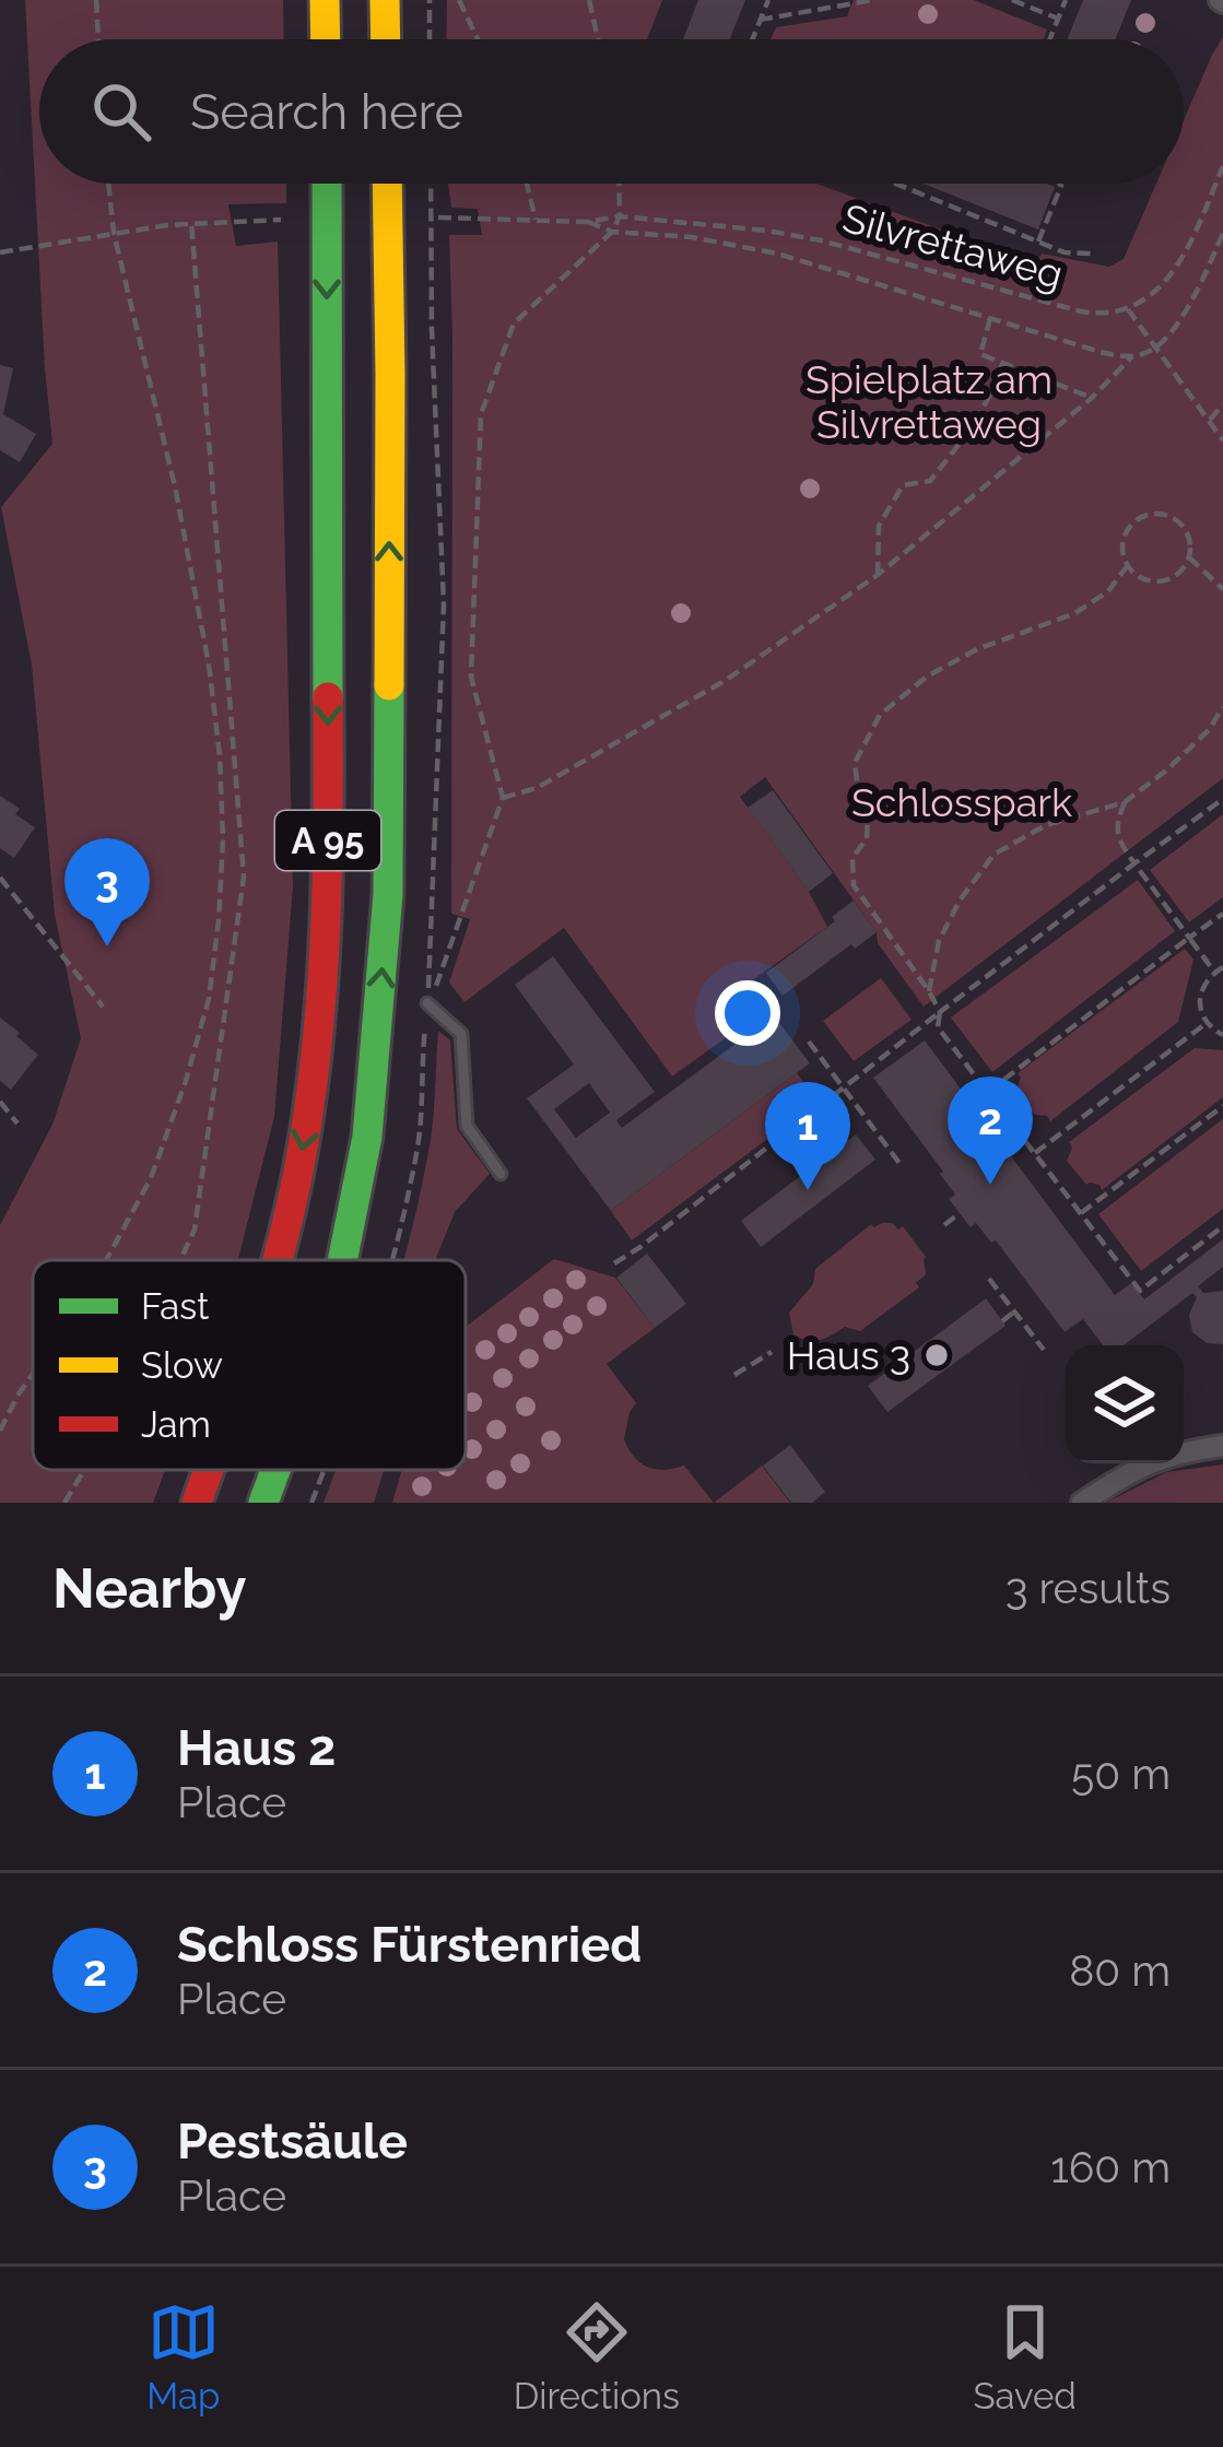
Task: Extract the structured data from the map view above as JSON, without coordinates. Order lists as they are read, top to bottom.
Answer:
{
  "streets": {
    "highway": ["A 95"],
    "path": ["Silvrettaweg"]
  },
  "parks": ["Spielplatz am Silvrettaweg", "Schlosspark"],
  "places": ["Haus 3"],
  "legend": ["Fast", "Slow", "Jam"],
  "page": {
    "search": "Search here",
    "pins": ["3", "2", "1"],
    "heading": ["Nearby", "3 results"],
    "list": [
      {
        "mark": "1",
        "name": "Haus 2",
        "note": "Place",
        "value": "50 m"
      },
      {
        "mark": "2",
        "name": "Schloss Fürstenried",
        "note": "Place",
        "value": "80 m"
      },
      {
        "mark": "3",
        "name": "Pestsäule",
        "note": "Place",
        "value": "160 m"
      }
    ],
    "nav": ["Map", "Directions", "Saved"]
  }
}
